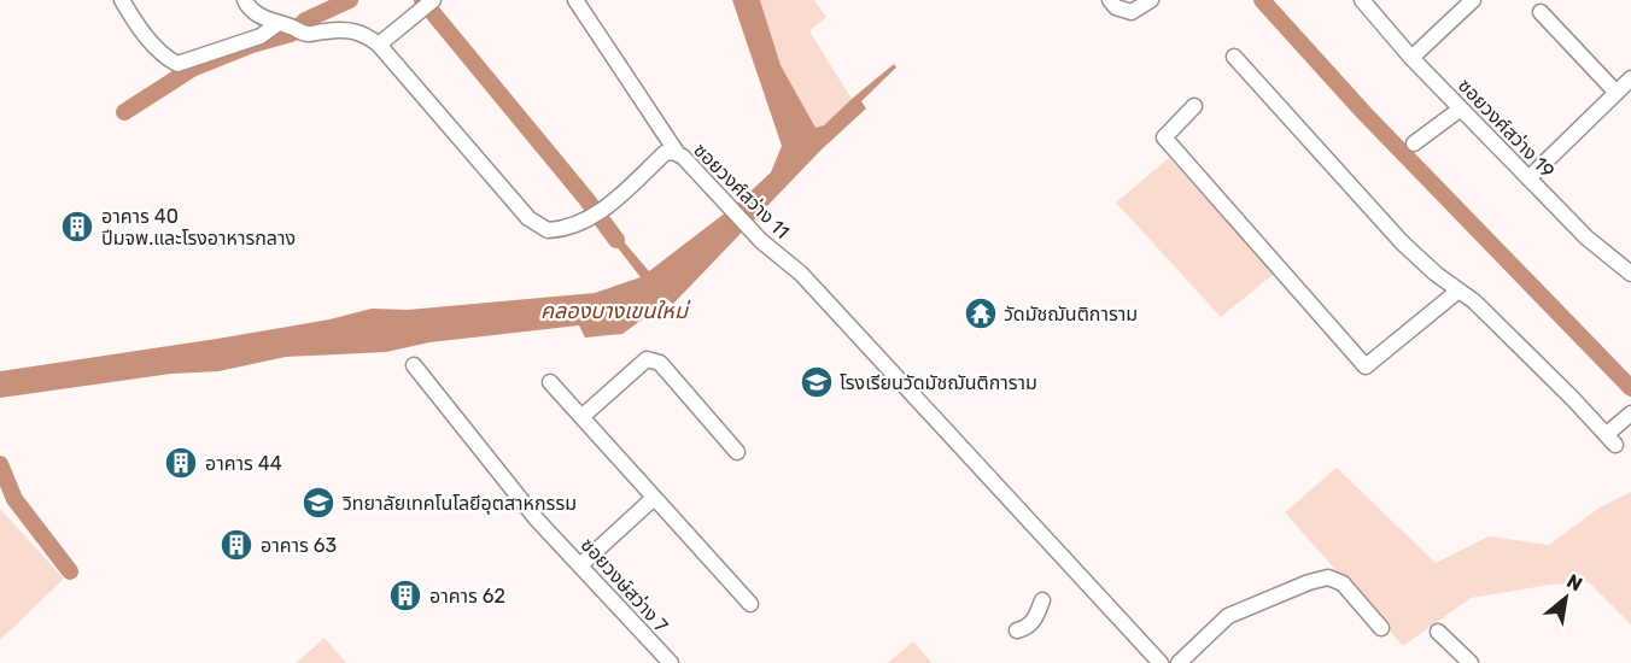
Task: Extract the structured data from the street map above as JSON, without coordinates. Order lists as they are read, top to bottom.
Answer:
{
  "streets": {
    "street": ["ซอยวงศ์สว่าง 19", "ซอยวงศ์สว่าง 11", "ซอยวงษ์สว่าง 7"]
  },
  "water": ["คลองบางเขนใหม่"],
  "places": {
    "building": [
      "อาคาร 40 ปีมจพ.และโรงอาหารกลาง",
      "อาคาร 44",
      "อาคาร 63",
      "อาคาร 62"
    ],
    "temple": ["วัดมัชฌันติการาม"],
    "school or university": ["โรงเรียนวัดมัชฌันติการาม", "วิทยาลัยเทคโนโลยีอุตสาหกรรม"]
  },
  "north": "top right"
}
